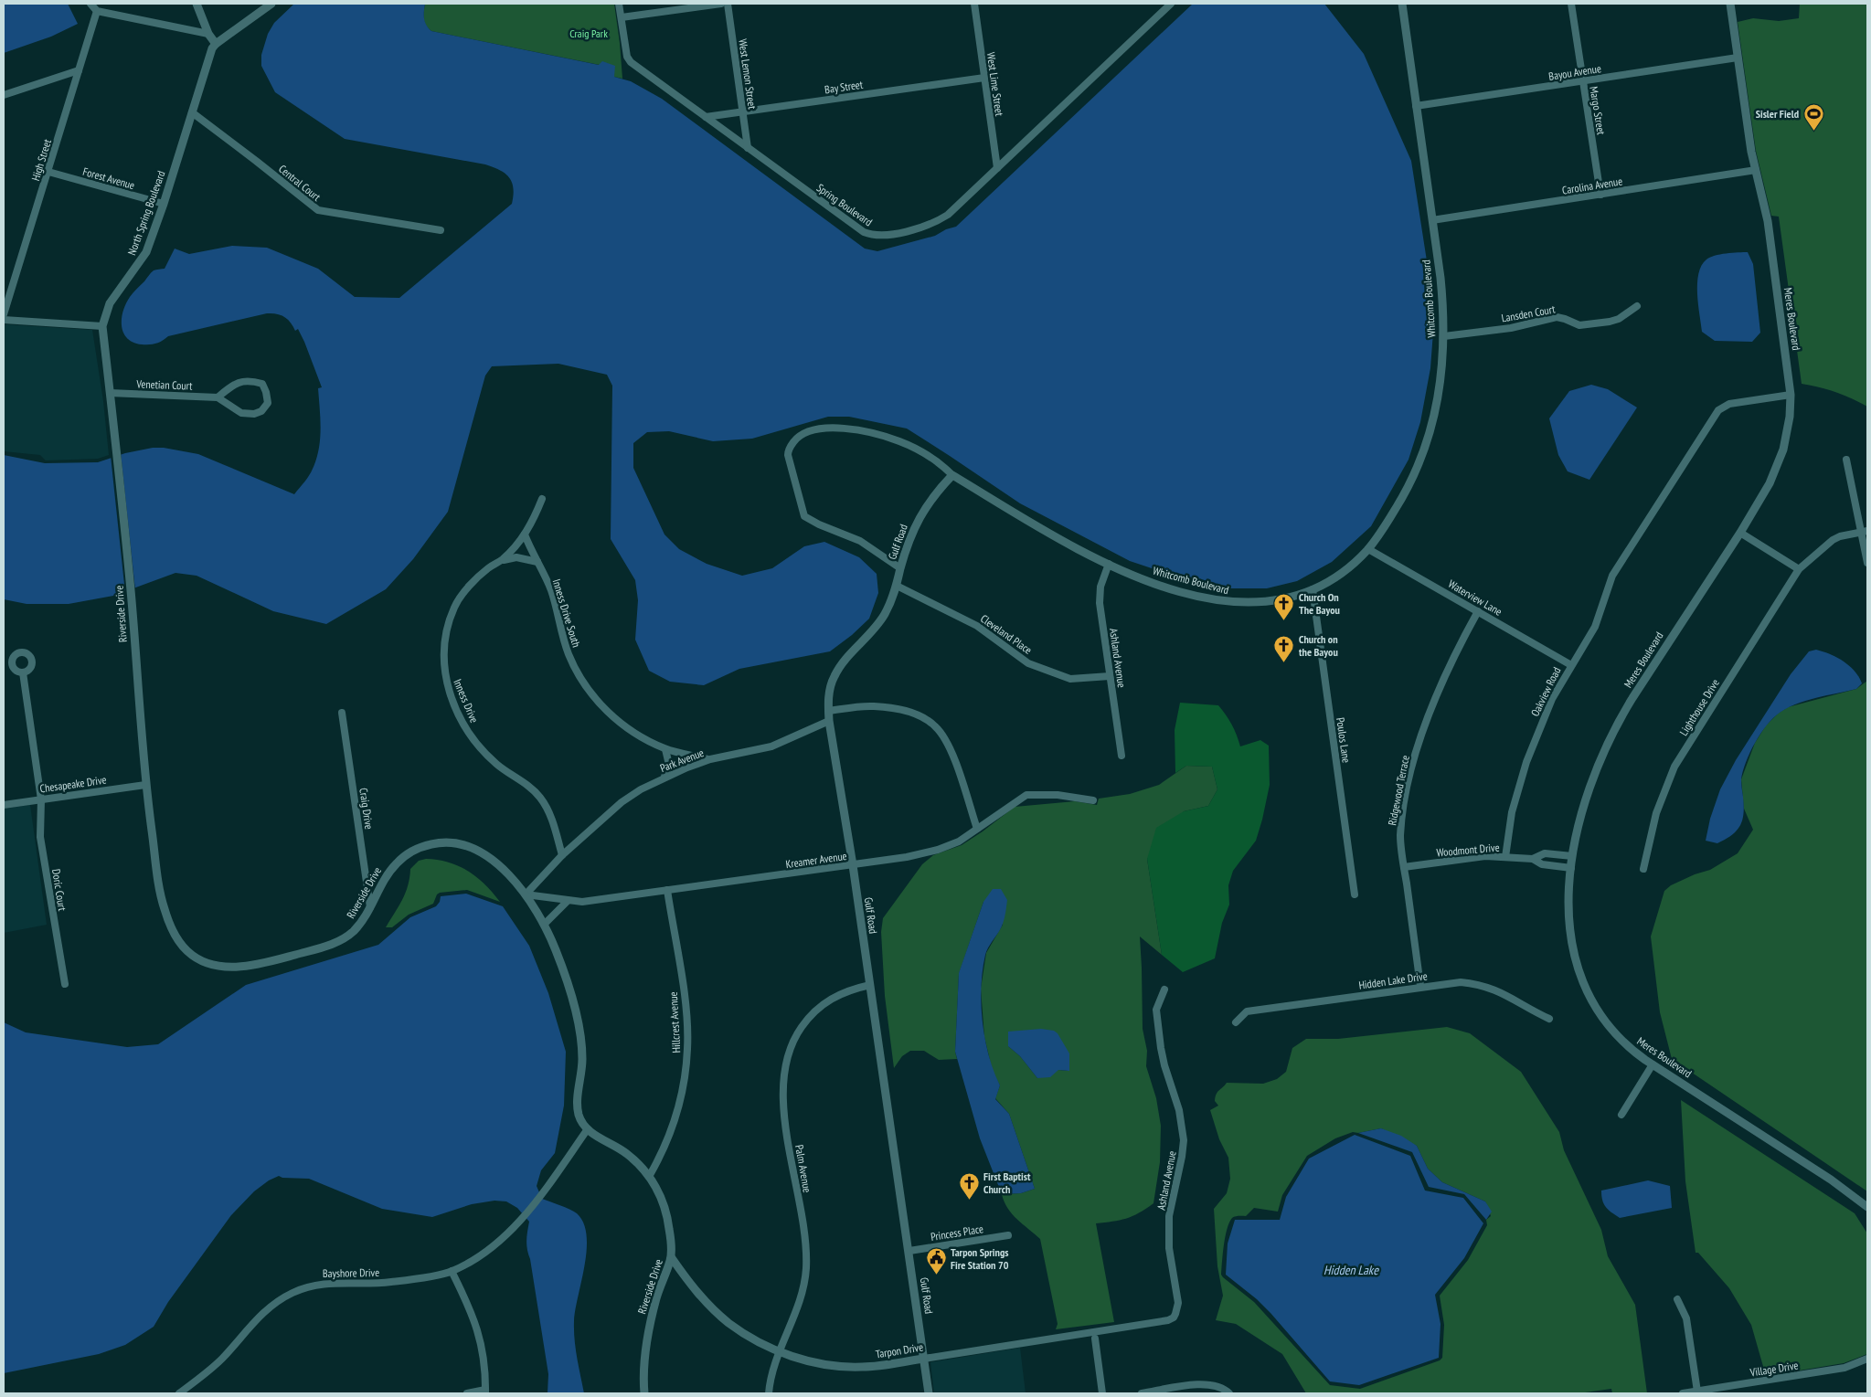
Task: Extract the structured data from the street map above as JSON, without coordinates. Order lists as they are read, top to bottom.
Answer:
{
  "streets": {
    "street": [
      "Bayou Avenue",
      "West Lemon Street",
      "West Lime Street",
      "Bay Street",
      "Margo Street",
      "High Street",
      "Forest Avenue",
      "Central Court",
      "Carolina Avenue",
      "Spring Boulevard",
      "North Spring Boulevard",
      "Whitcomb Boulevard",
      "Lansden Court",
      "Meres Boulevard",
      "Venetian Court",
      "Gulf Road",
      "Waterview Lane",
      "Inness Drive South",
      "Riverside Drive",
      "Cleveland Place",
      "Ashland Avenue",
      "Oakview Road",
      "Inness Drive",
      "Lighthouse Drive",
      "Poulos Lane",
      "Park Avenue",
      "Chesapeake Drive",
      "Ridgewood Terrace",
      "Craig Drive",
      "Woodmont Drive",
      "Kreamer Avenue",
      "Doric Court",
      "Hidden Lake Drive",
      "Hillcrest Avenue",
      "Palm Avenue",
      "Princess Place",
      "Bayshore Drive",
      "Tarpon Drive",
      "Village Drive"
    ]
  },
  "crossings": [
    ["Bayou Avenue", "Margo Street"],
    ["Bayou Avenue", "Whitcomb Boulevard"],
    ["Bayou Avenue", "Meres Boulevard"],
    ["West Lemon Street", "Bay Street"],
    ["West Lemon Street", "Spring Boulevard"],
    ["West Lime Street", "Bay Street"],
    ["West Lime Street", "Spring Boulevard"],
    ["Bay Street", "Spring Boulevard"],
    ["Margo Street", "Carolina Avenue"],
    ["High Street", "Forest Avenue"],
    ["Forest Avenue", "North Spring Boulevard"],
    ["Central Court", "North Spring Boulevard"],
    ["Carolina Avenue", "Whitcomb Boulevard"],
    ["Carolina Avenue", "Meres Boulevard"],
    ["North Spring Boulevard", "Venetian Court"],
    ["North Spring Boulevard", "Riverside Drive"],
    ["Whitcomb Boulevard", "Lansden Court"],
    ["Whitcomb Boulevard", "Gulf Road"],
    ["Whitcomb Boulevard", "Waterview Lane"],
    ["Whitcomb Boulevard", "Ashland Avenue"],
    ["Whitcomb Boulevard", "Poulos Lane"],
    ["Meres Boulevard", "Oakview Road"],
    ["Meres Boulevard", "Woodmont Drive"],
    ["Gulf Road", "Cleveland Place"],
    ["Gulf Road", "Park Avenue"],
    ["Gulf Road", "Kreamer Avenue"],
    ["Gulf Road", "Palm Avenue"],
    ["Gulf Road", "Princess Place"],
    ["Gulf Road", "Tarpon Drive"],
    ["Waterview Lane", "Oakview Road"],
    ["Waterview Lane", "Ridgewood Terrace"],
    ["Inness Drive South", "Inness Drive"],
    ["Inness Drive South", "Park Avenue"],
    ["Riverside Drive", "Park Avenue"],
    ["Riverside Drive", "Chesapeake Drive"],
    ["Riverside Drive", "Craig Drive"],
    ["Riverside Drive", "Kreamer Avenue"],
    ["Riverside Drive", "Hillcrest Avenue"],
    ["Riverside Drive", "Bayshore Drive"],
    ["Riverside Drive", "Tarpon Drive"],
    ["Cleveland Place", "Ashland Avenue"],
    ["Ashland Avenue", "Tarpon Drive"],
    ["Oakview Road", "Woodmont Drive"],
    ["Inness Drive", "Park Avenue"],
    ["Park Avenue", "Kreamer Avenue"],
    ["Chesapeake Drive", "Doric Court"],
    ["Ridgewood Terrace", "Woodmont Drive"],
    ["Ridgewood Terrace", "Hidden Lake Drive"],
    ["Kreamer Avenue", "Hillcrest Avenue"],
    ["Palm Avenue", "Tarpon Drive"]
  ],
  "water": ["Hidden Lake"],
  "parks": ["Craig Park"],
  "places": {
    "sports": ["Sisler Field"],
    "church": ["Church On The Bayou", "Church on the Bayou", "First Baptist Church"],
    "public building": ["Tarpon Springs Fire Station 70"]
  }
}
